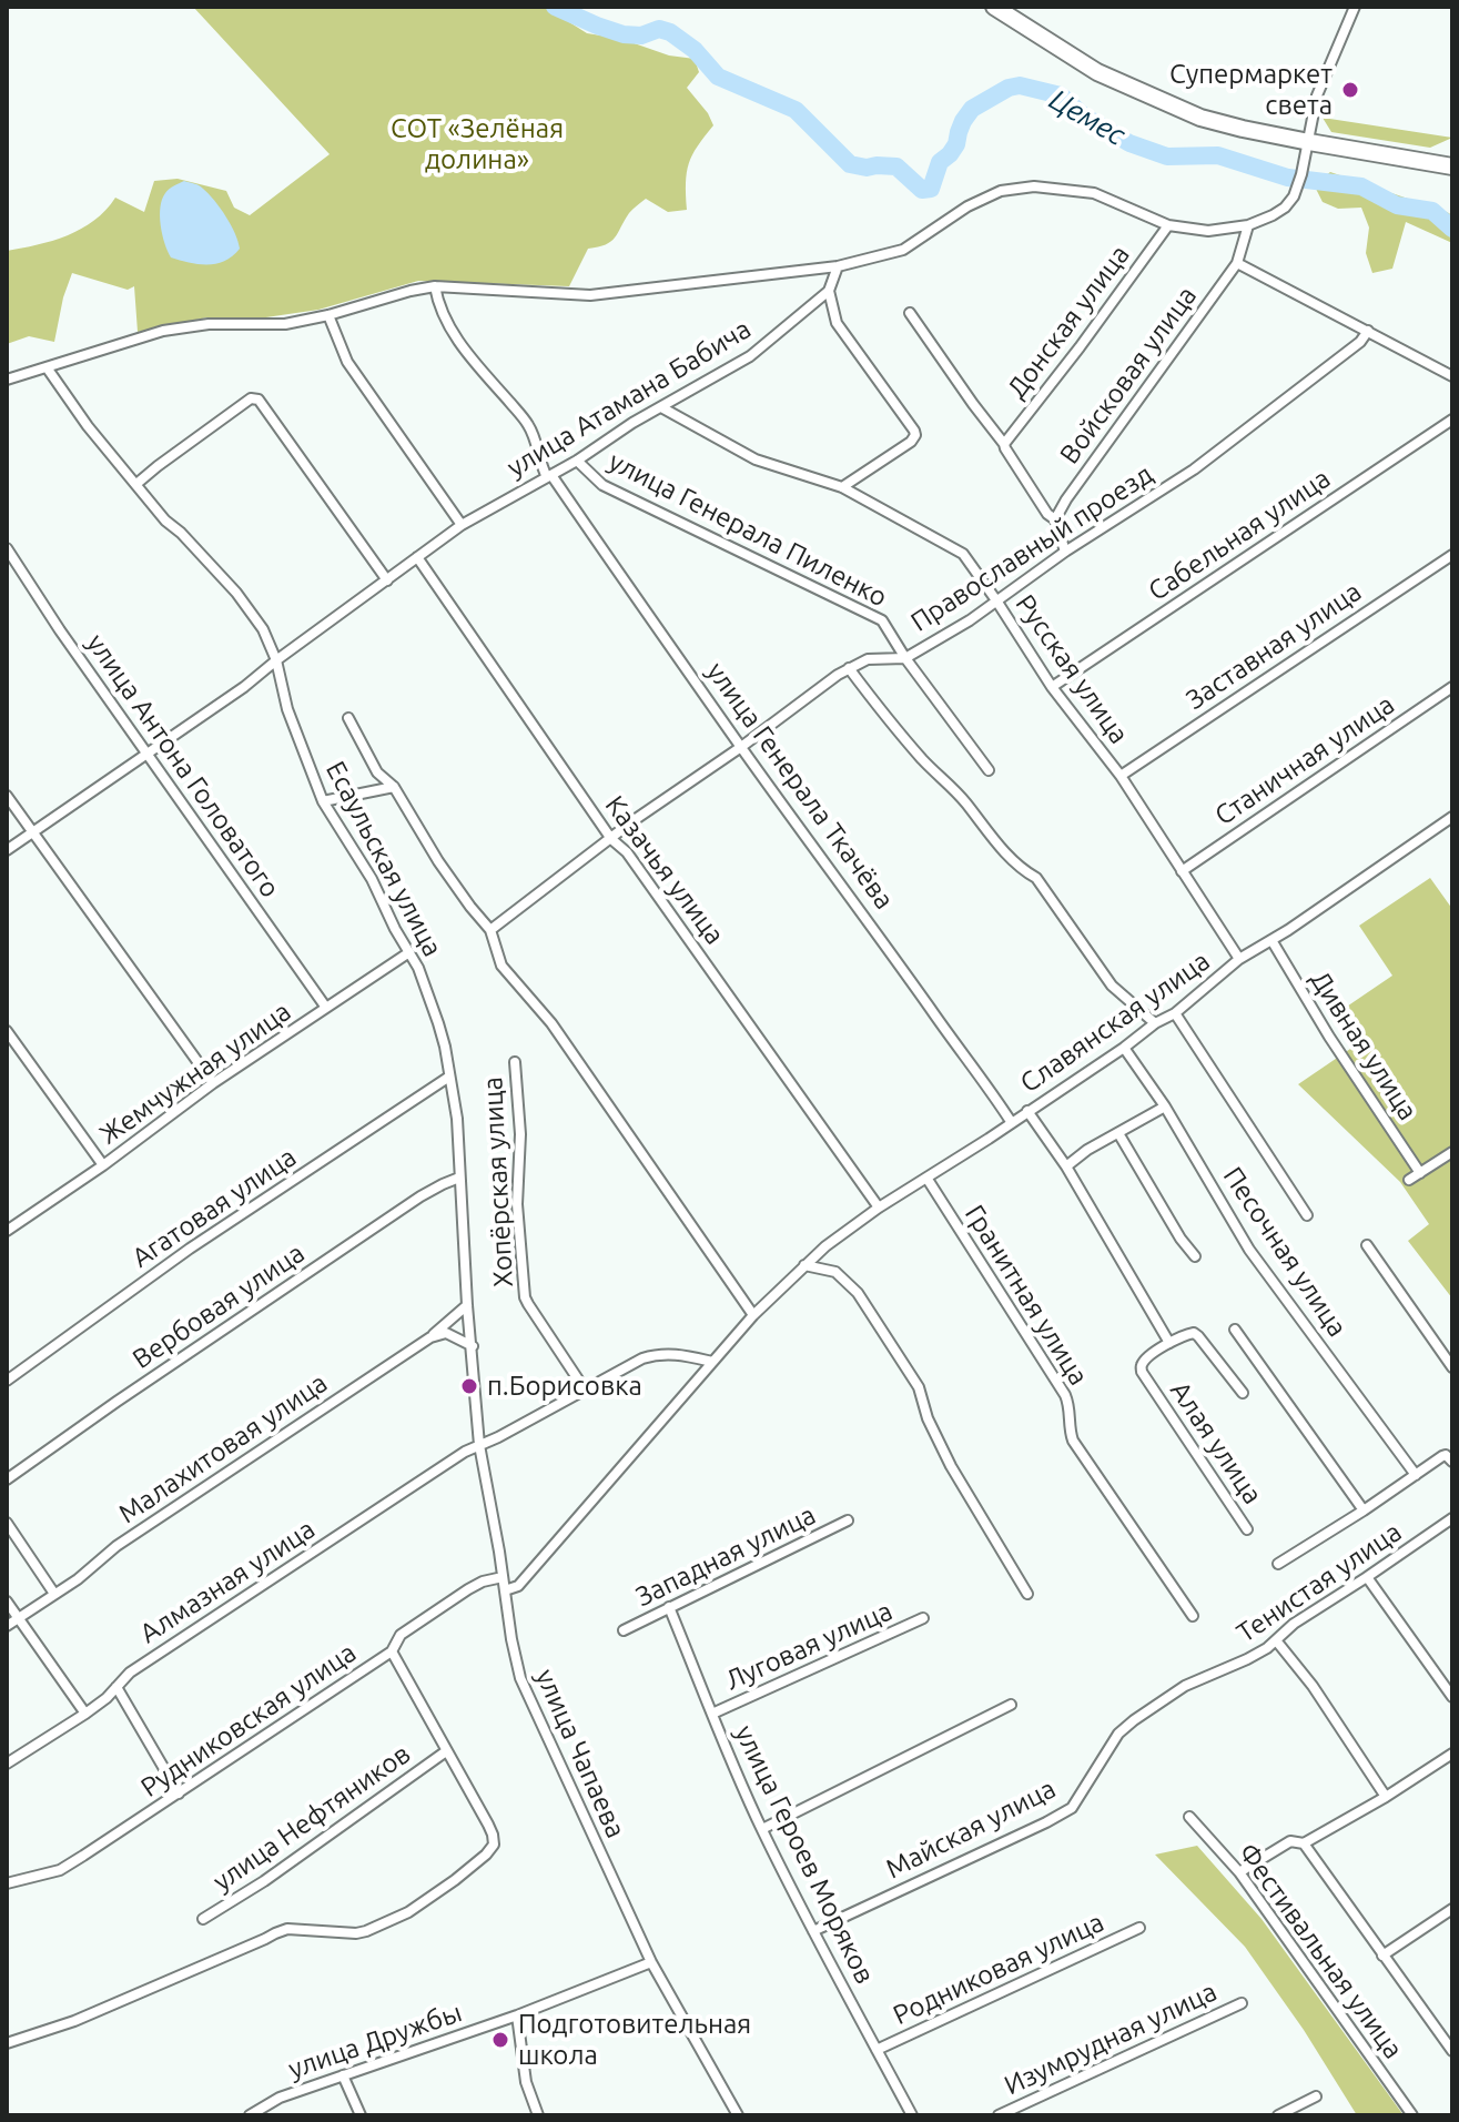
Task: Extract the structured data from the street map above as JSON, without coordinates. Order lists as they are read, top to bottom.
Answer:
{
  "streets": {
    "street": [
      "Донская улица",
      "Войсковая улица",
      "улица Атамана Бабича",
      "улица Генерала Пиленко",
      "Сабельная улица",
      "Православный проезд",
      "Заставная улица",
      "Русская улица",
      "Станичная улица",
      "улица Антона Головатого",
      "улица Генерала Ткачёва",
      "Есаульская улица",
      "Казачья улица",
      "Славянская улица",
      "Дивная улица",
      "Жемчужная улица",
      "Хопёрская улица",
      "Агатовая улица",
      "Песочная улица",
      "Гранитная улица",
      "Вербовая улица",
      "Алая улица",
      "Малахитовая улица",
      "Западная улица",
      "Алмазная улица",
      "Тенистая улица",
      "Луговая улица",
      "Рудниковская улица",
      "улица Чапаева",
      "улица Нефтяников",
      "Майская улица",
      "улица Героев Моряков",
      "Фестивальная улица",
      "Родниковая улица",
      "Изумрудная улица",
      "улица Дружбы"
    ]
  },
  "crossings": [
    ["улица Атамана Бабича", "улица Генерала Пиленко"],
    ["улица Атамана Бабича", "Русская улица"],
    ["улица Атамана Бабича", "улица Генерала Ткачёва"],
    ["улица Атамана Бабича", "Казачья улица"],
    ["улица Генерала Пиленко", "Православный проезд"],
    ["Сабельная улица", "Русская улица"],
    ["Православный проезд", "Русская улица"],
    ["Православный проезд", "улица Генерала Ткачёва"],
    ["Православный проезд", "Есаульская улица"],
    ["Православный проезд", "Казачья улица"],
    ["Заставная улица", "Русская улица"],
    ["Русская улица", "Станичная улица"],
    ["Русская улица", "Славянская улица"],
    ["улица Антона Головатого", "Жемчужная улица"],
    ["улица Генерала Ткачёва", "Славянская улица"],
    ["Есаульская улица", "Славянская улица"],
    ["Есаульская улица", "Жемчужная улица"],
    ["Есаульская улица", "Агатовая улица"],
    ["Есаульская улица", "Вербовая улица"],
    ["Есаульская улица", "Малахитовая улица"],
    ["Есаульская улица", "Алмазная улица"],
    ["Есаульская улица", "улица Чапаева"],
    ["Казачья улица", "Славянская улица"],
    ["Славянская улица", "Дивная улица"],
    ["Славянская улица", "Песочная улица"],
    ["Славянская улица", "Гранитная улица"],
    ["Хопёрская улица", "Алмазная улица"],
    ["Западная улица", "улица Героев Моряков"],
    ["Алмазная улица", "улица Чапаева"],
    ["Тенистая улица", "Майская улица"],
    ["Луговая улица", "улица Героев Моряков"],
    ["Рудниковская улица", "улица Чапаева"],
    ["улица Чапаева", "улица Дружбы"],
    ["Майская улица", "улица Героев Моряков"],
    ["улица Героев Моряков", "Родниковая улица"]
  ],
  "water": ["Цемес"],
  "parks": ["СОТ «Зелёная долина»"],
  "places": ["Супермаркет света", "п.Борисовка", "Подготовительная школа"]
}
